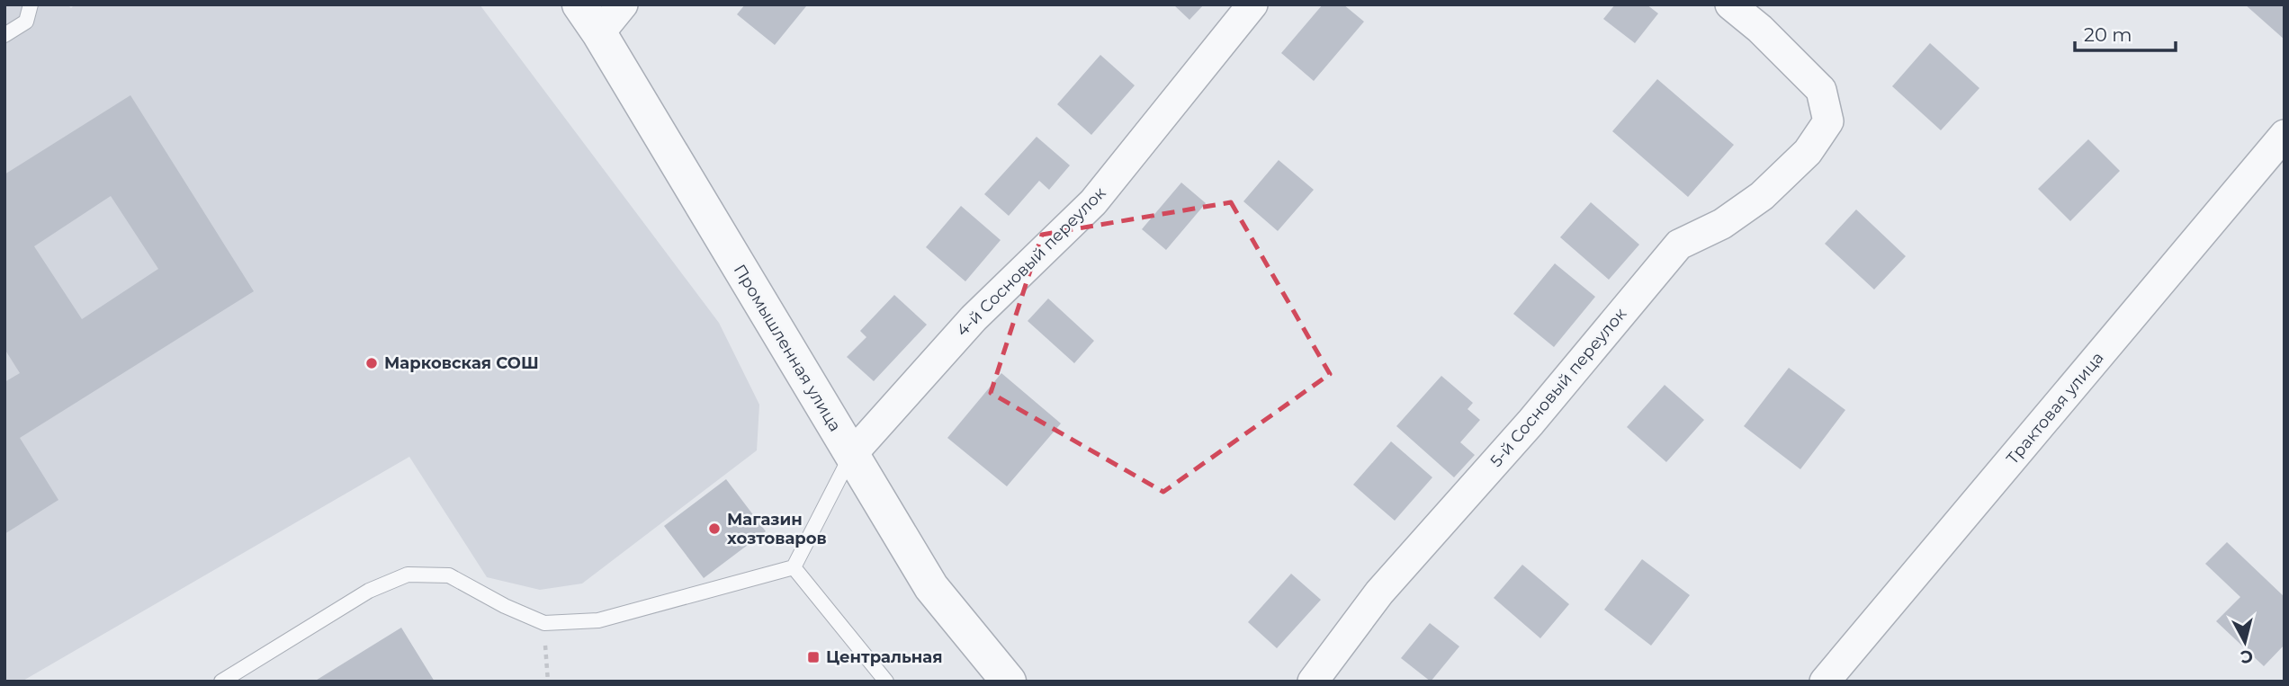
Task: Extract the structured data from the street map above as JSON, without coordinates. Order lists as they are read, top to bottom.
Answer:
{
  "streets": {
    "street": [
      "4-й Сосновый переулок",
      "Промышленная улица",
      "5-й Сосновый переулок",
      "Трактовая улица"
    ]
  },
  "crossings": [
    ["4-й Сосновый переулок", "Промышленная улица"]
  ],
  "places": {
    "other": ["Марковская СОШ", "Магазин хозтоваров"],
    "transit": ["Центральная"]
  },
  "scale_bar": "20 m",
  "north": "bottom"
}
